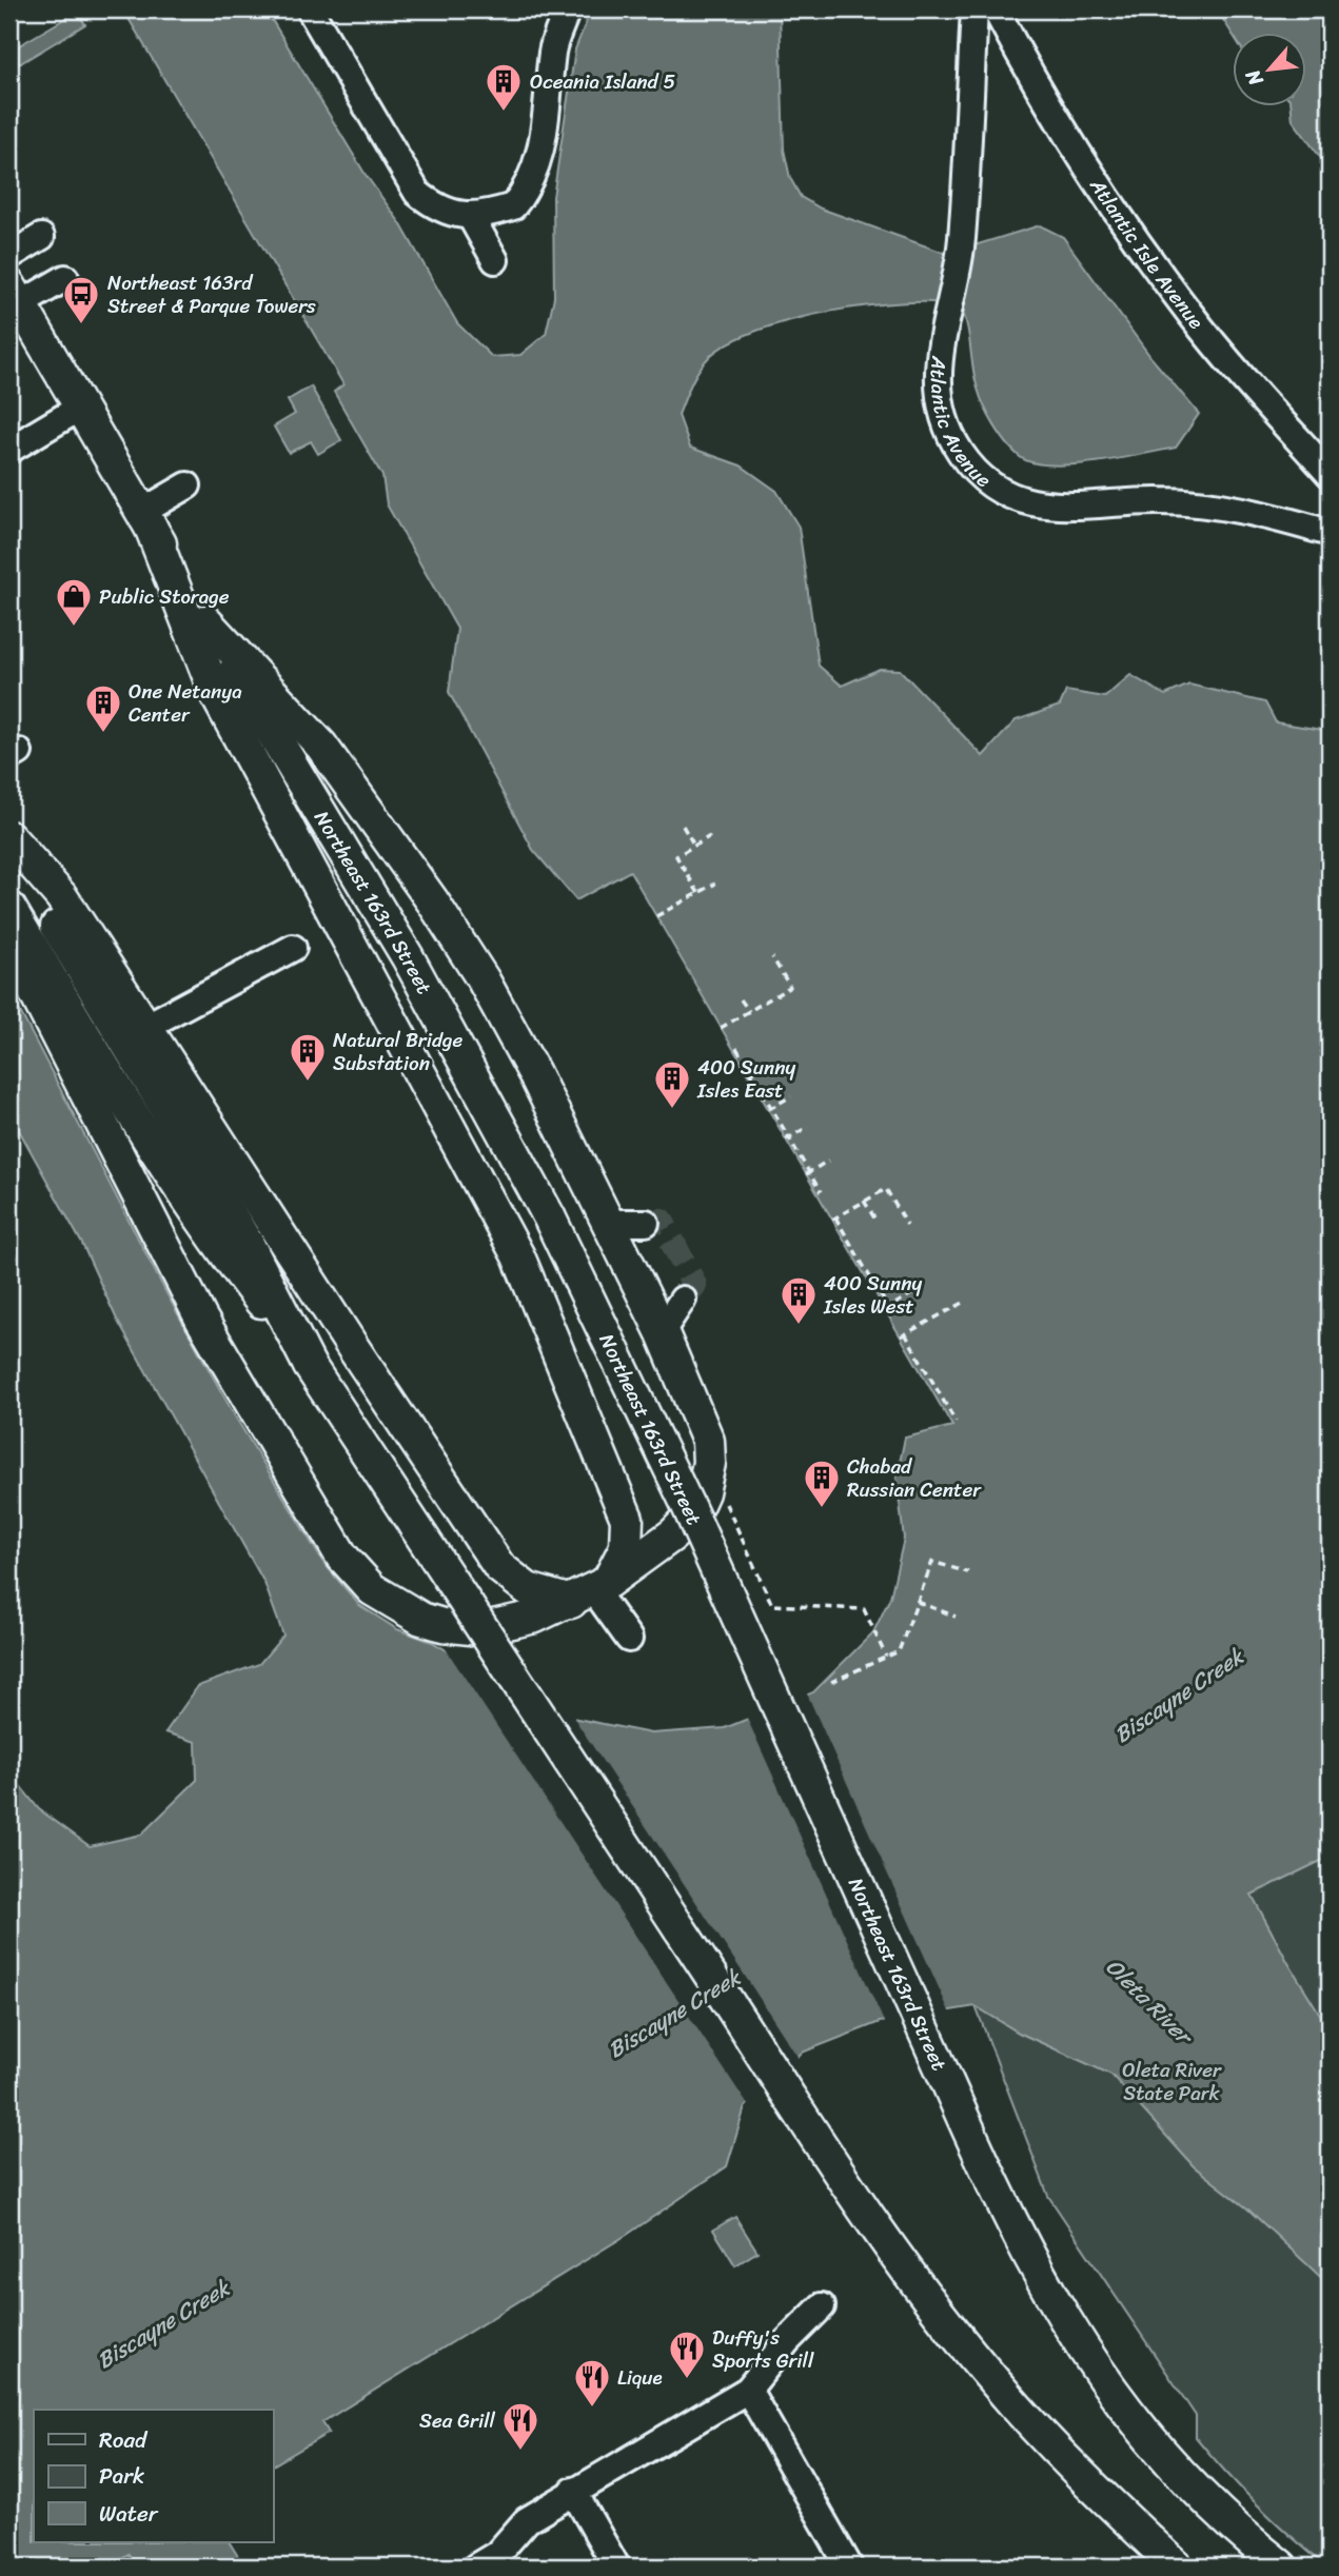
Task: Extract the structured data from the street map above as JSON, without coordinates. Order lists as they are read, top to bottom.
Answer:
{
  "streets": {
    "main road": ["Northeast 163rd Street"],
    "street": ["Atlantic Isle Avenue", "Atlantic Avenue"]
  },
  "water": ["Biscayne Creek", "Oleta River"],
  "parks": ["Oleta River State Park"],
  "places": {
    "building": [
      "Oceania Island 5",
      "One Netanya Center",
      "Natural Bridge Substation",
      "400 Sunny Isles East",
      "400 Sunny Isles West",
      "Chabad Russian Center"
    ],
    "bus stop": ["Northeast 163rd Street & Parque Towers"],
    "shop": ["Public Storage"],
    "restaurant": ["Duffy's Sports Grill", "Lique", "Sea Grill"]
  },
  "legend": ["Road", "Park", "Water"],
  "north": "bottom left"
}
